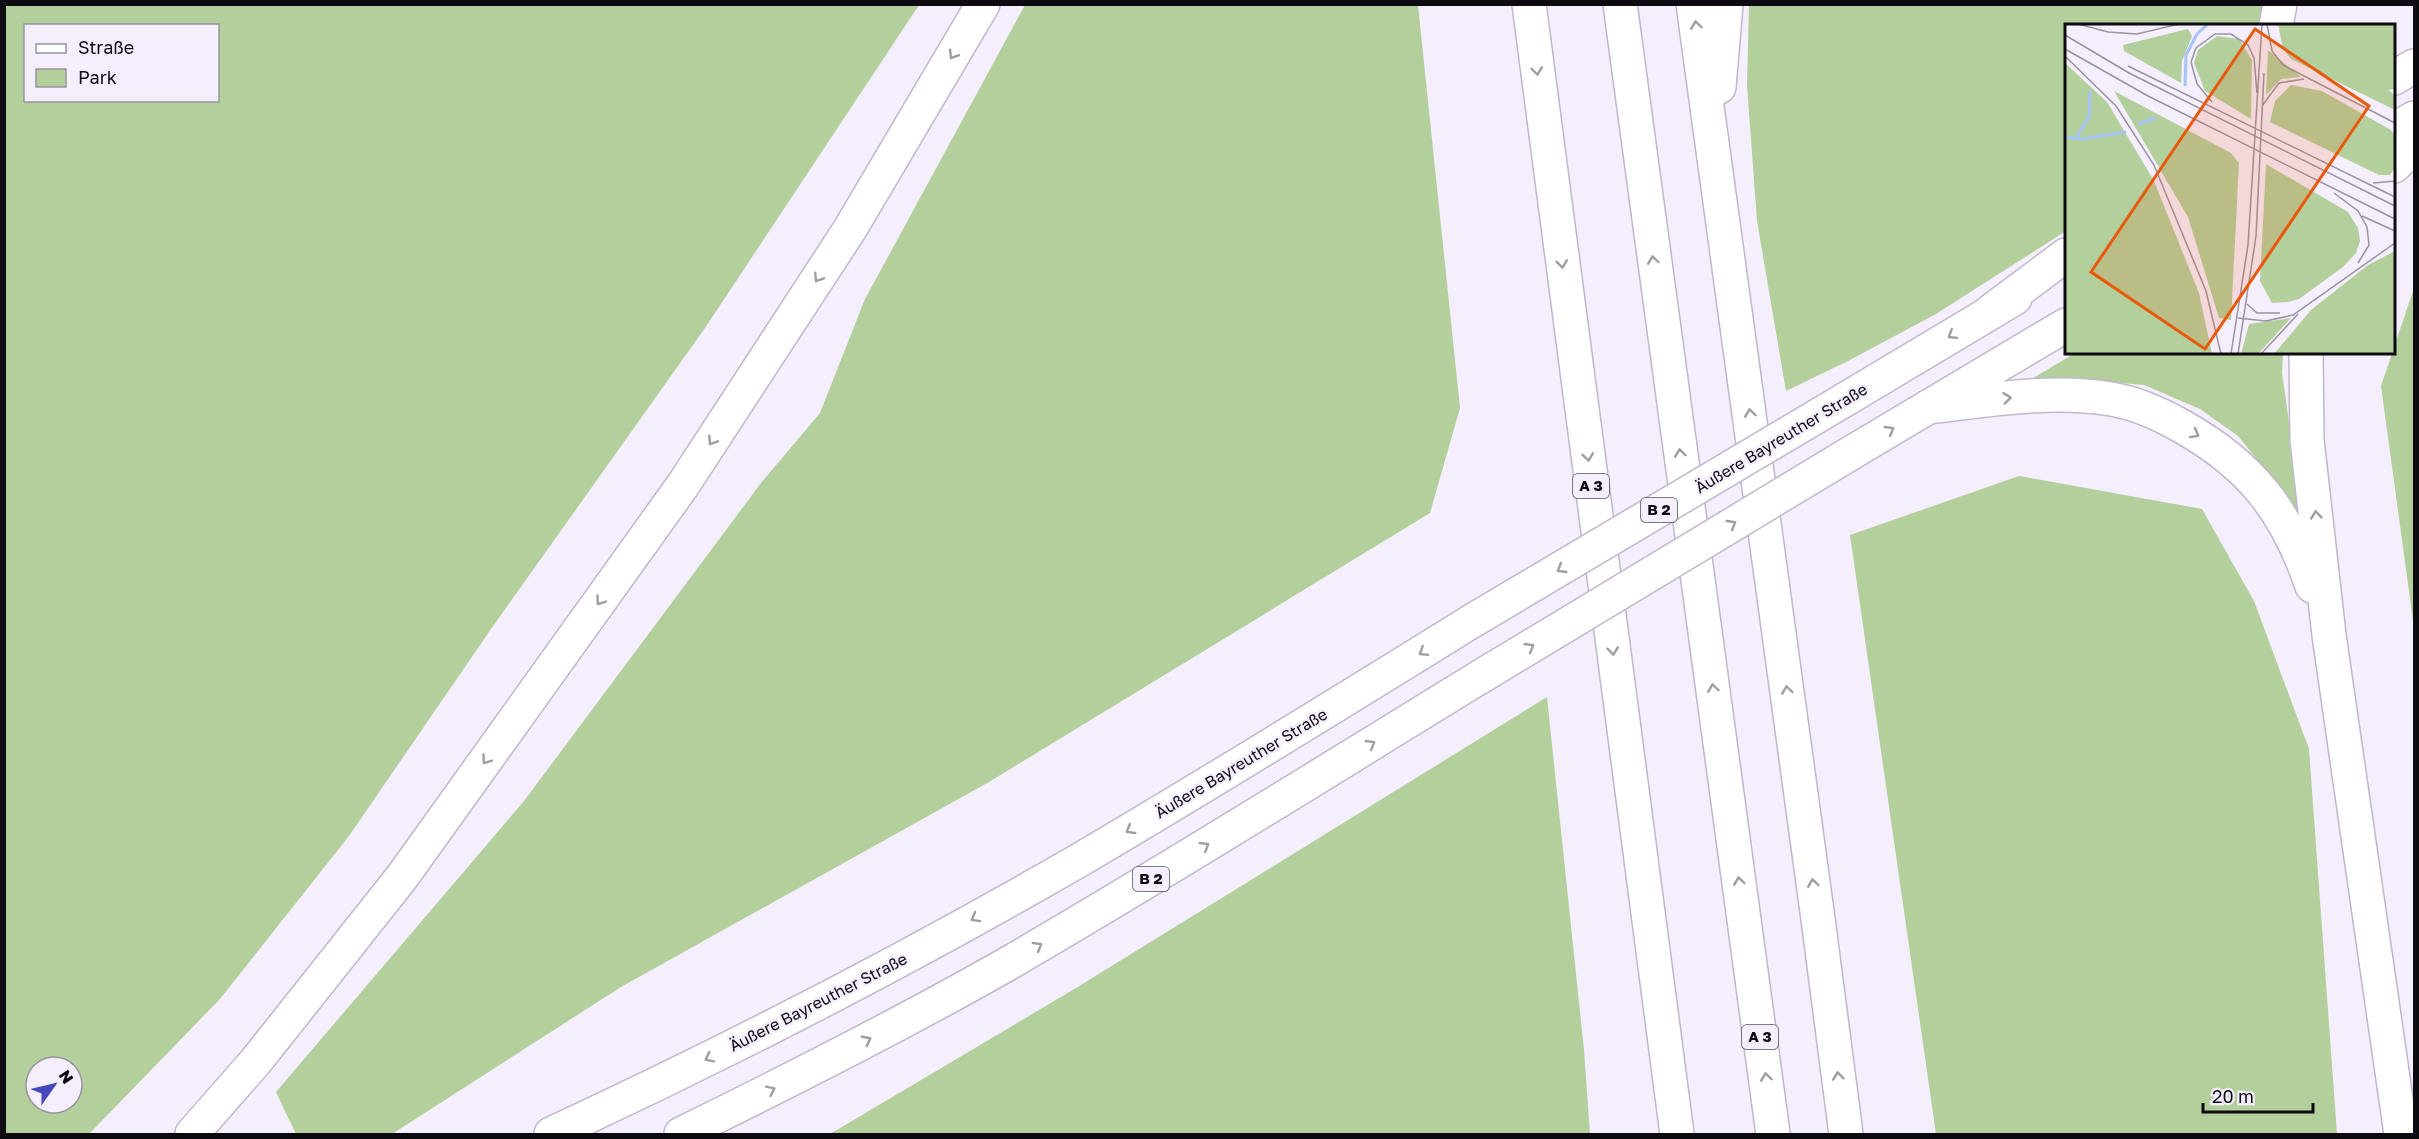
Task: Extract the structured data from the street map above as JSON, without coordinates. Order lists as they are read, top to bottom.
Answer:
{
  "streets": {
    "main road": ["Äußere Bayreuther Straße", "A 3", "B 2"]
  },
  "crossings": [
    ["Äußere Bayreuther Straße", "B 2"]
  ],
  "legend": ["Straße", "Park"],
  "scale_bar": "20 m",
  "north": "top right"
}
